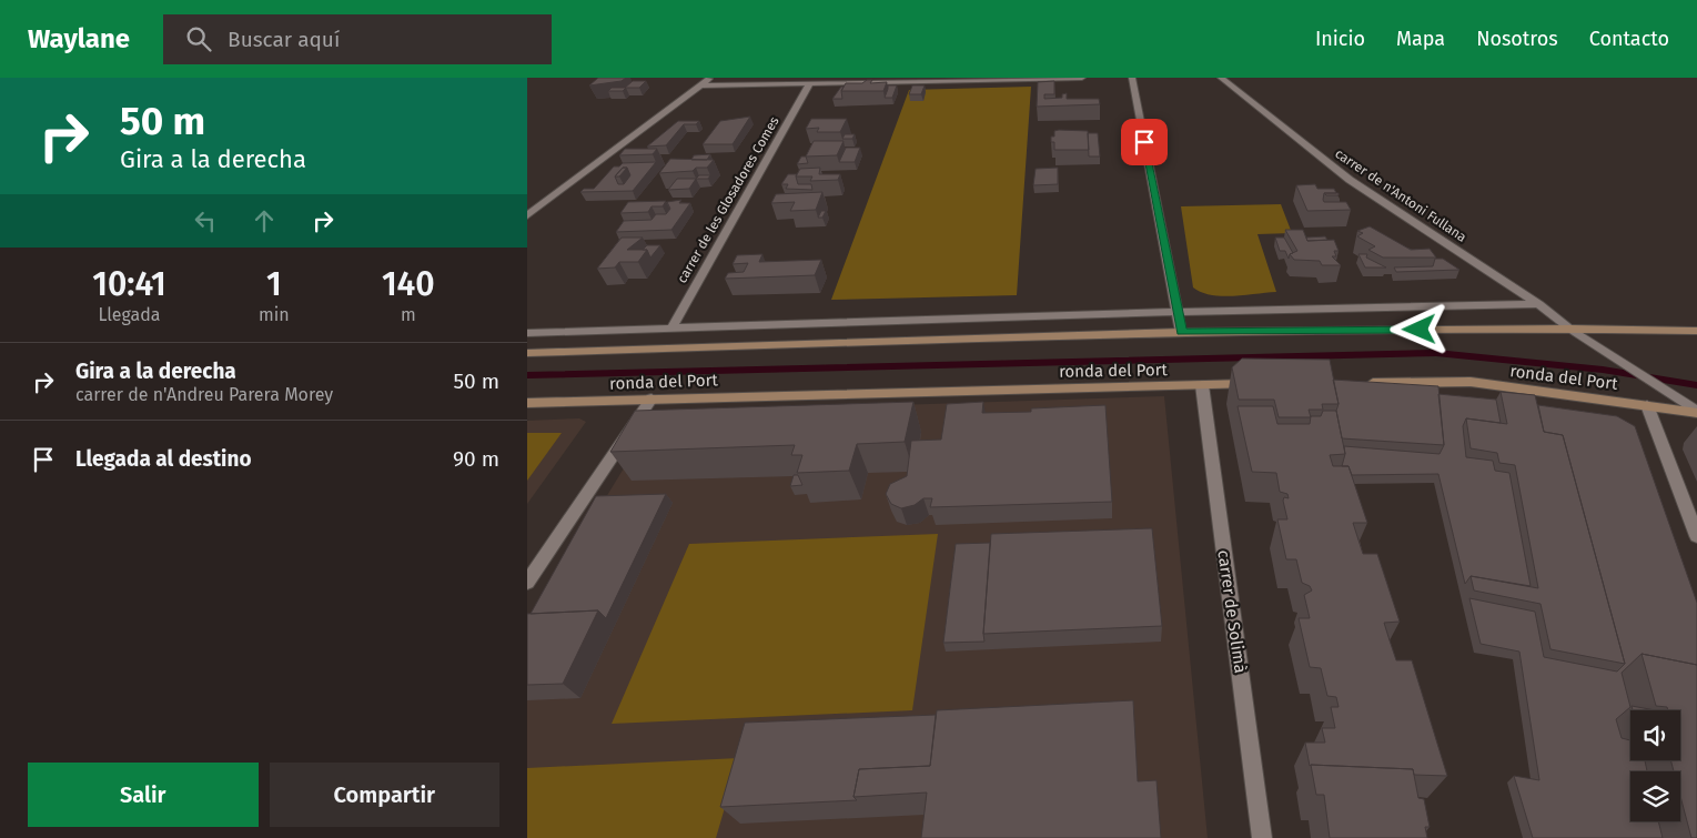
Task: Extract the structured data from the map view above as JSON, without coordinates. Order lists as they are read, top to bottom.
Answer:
{
  "streets": {
    "main road": ["ronda del Port"],
    "street": ["carrer de n'Antoni Fullana", "carrer de les Glosadores Comes", "carrer de Solimà"]
  },
  "crossings": [
    ["carrer de n'Antoni Fullana", "ronda del Port"],
    ["ronda del Port", "carrer de Solimà"]
  ],
  "page": {
    "header": "Waylane",
    "search": "Buscar aquí",
    "nav": [
      "Inicio",
      "Mapa",
      "Nosotros",
      "Contacto"
    ],
    "turn": ["50 m", "Gira a la derecha"],
    "eta": [
      "10:41",
      "Llegada",
      "1",
      "min",
      "140",
      "m"
    ],
    "list": [
      {
        "name": "Gira a la derecha",
        "note": "carrer de n'Andreu Parera Morey",
        "value": "50 m"
      },
      {
        "name": "Llegada al destino",
        "value": "90 m"
      }
    ],
    "buttons": ["Salir", "Compartir"]
  }
}
